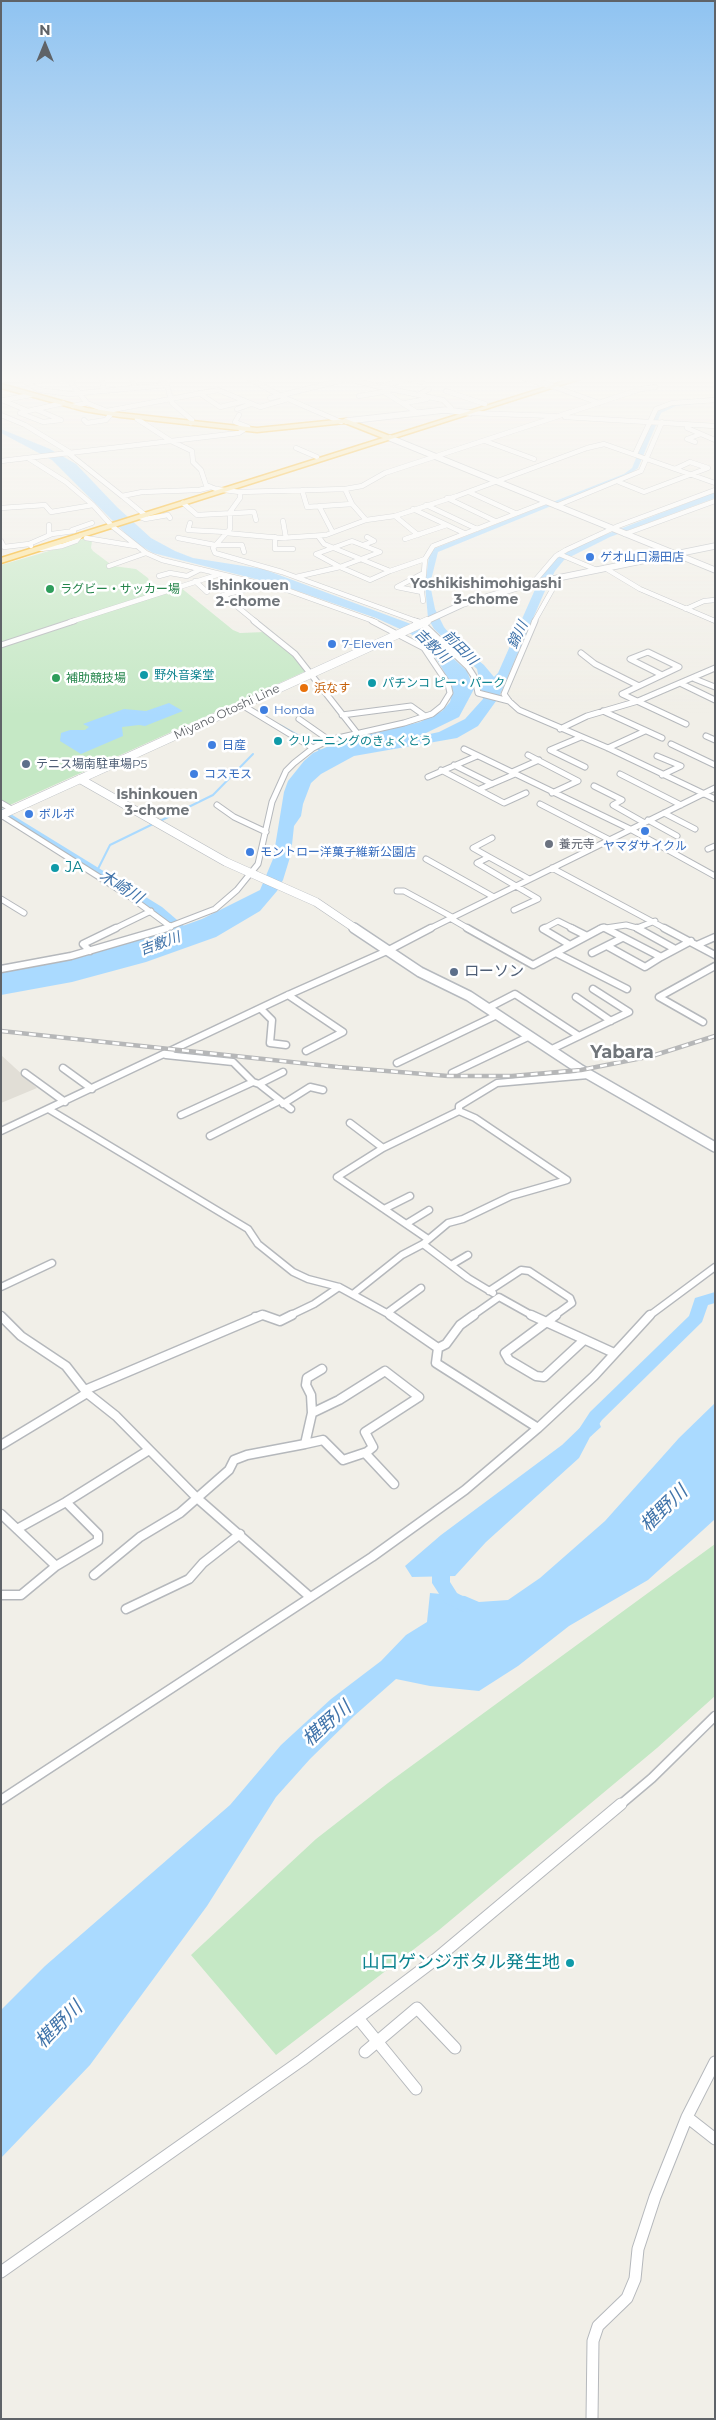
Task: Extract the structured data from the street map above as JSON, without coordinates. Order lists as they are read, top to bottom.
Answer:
{
  "streets": {
    "street": ["Miyano Otoshi Line"]
  },
  "districts": [
    "Yoshikishimohigashi 3-chome",
    "Ishinkouen 2-chome",
    "Ishinkouen 3-chome",
    "Yabara"
  ],
  "water": [
    "錦川",
    "吉敷川",
    "前田川",
    "木崎川",
    "椹野川"
  ],
  "places": [
    "ゲオ山口湯田店",
    "ラグビー・サッカー場",
    "7-Eleven",
    "野外音楽堂",
    "補助競技場",
    "パチンコ ピー・パーク",
    "浜なす",
    "Honda",
    "クリーニングのきょくとう",
    "日産",
    "テニス場南駐車場P5",
    "コスモス",
    "ボルボ",
    "ヤマダサイクル",
    "養元寺",
    "モントロー洋菓子維新公園店",
    "JA",
    "ローソン",
    "山口ゲンジボタル発生地"
  ],
  "north": "top"
}
